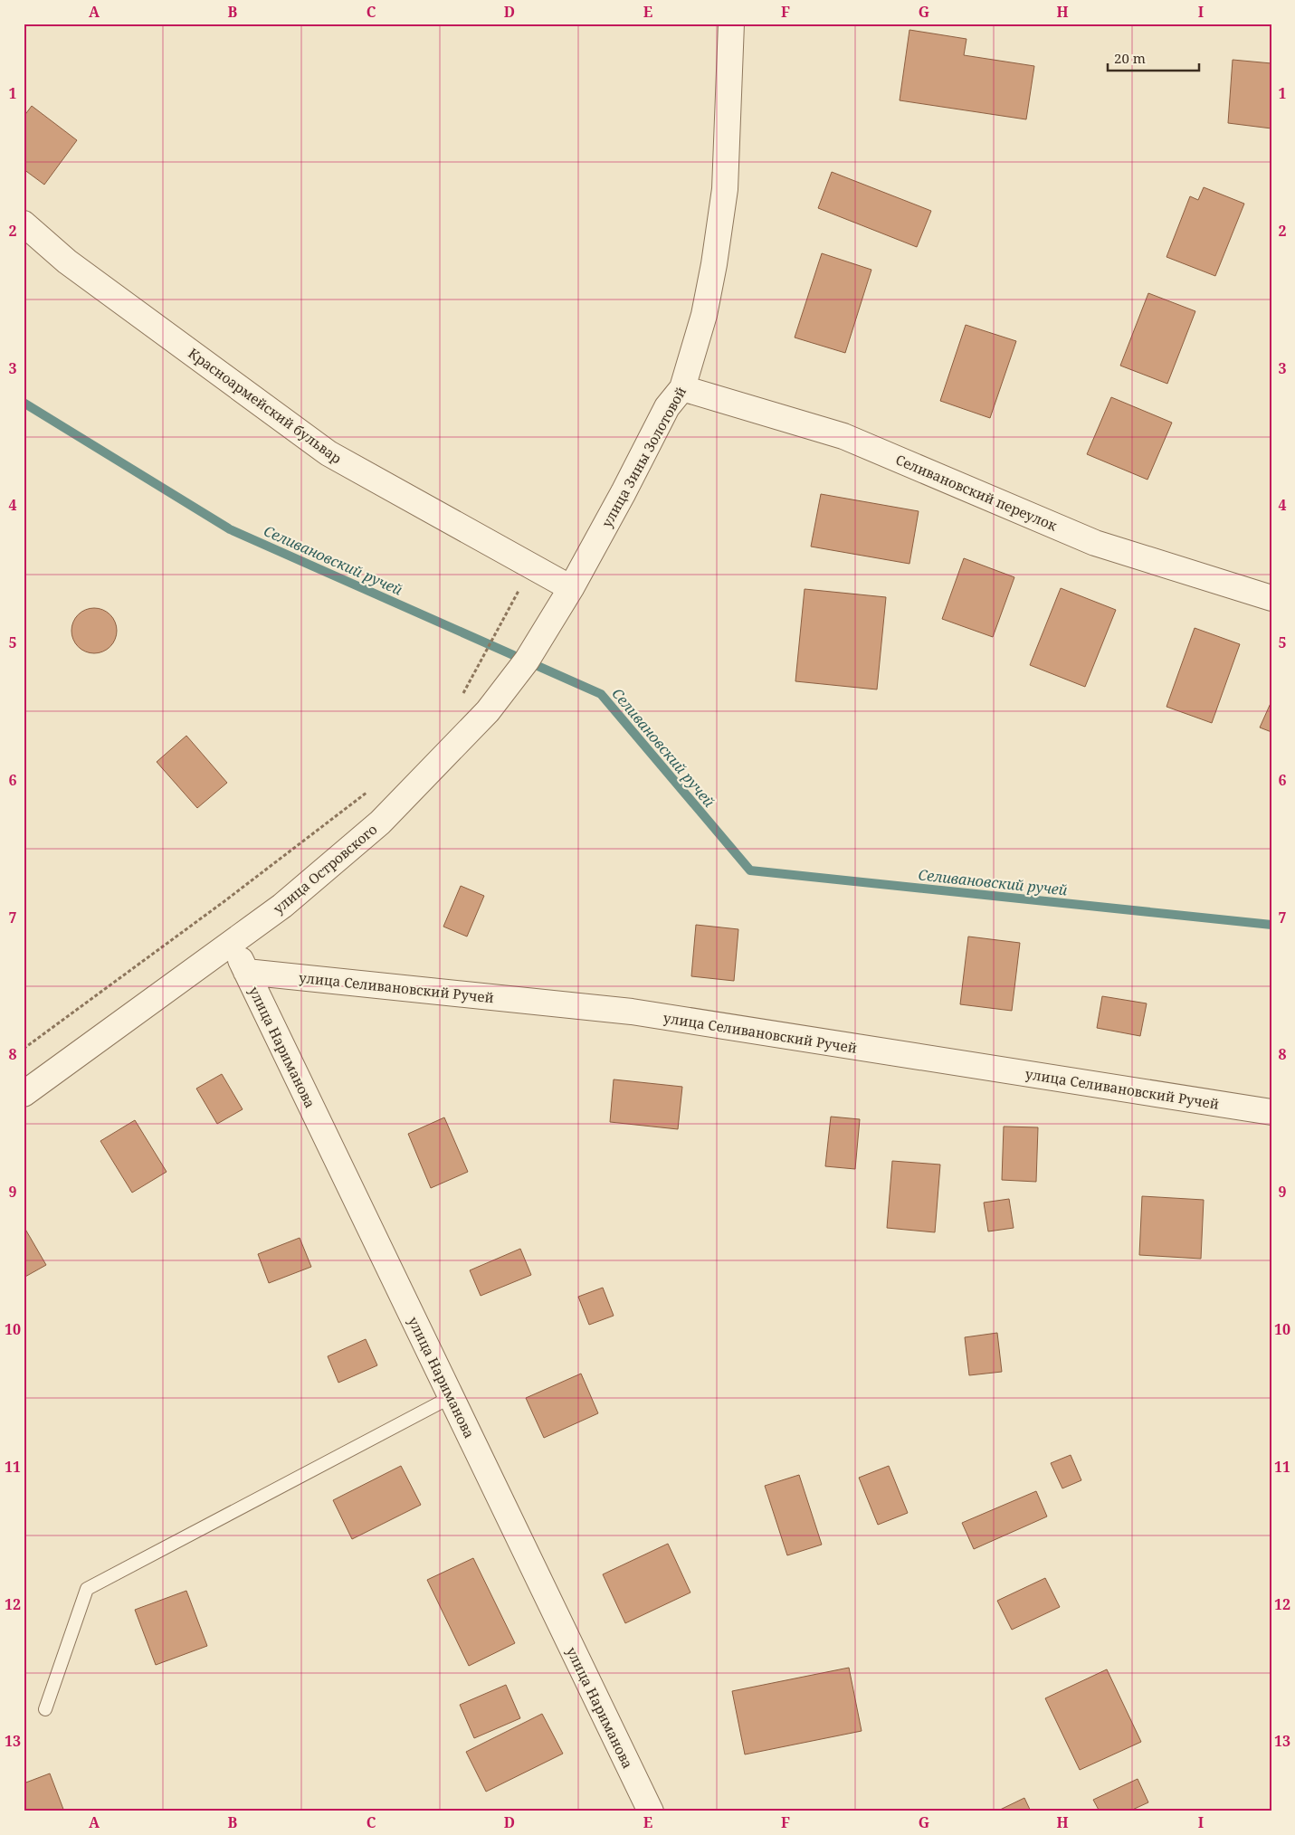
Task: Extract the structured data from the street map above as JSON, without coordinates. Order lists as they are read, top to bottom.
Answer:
{
  "streets": {
    "street": [
      "Красноармейский бульвар",
      "улица Зины Золотовой",
      "Селивановский переулок",
      "улица Островского",
      "улица Селивановский Ручей",
      "улица Нариманова"
    ]
  },
  "crossings": [
    ["Красноармейский бульвар", "улица Зины Золотовой"],
    ["Красноармейский бульвар", "улица Островского"],
    ["улица Зины Золотовой", "Селивановский переулок"],
    ["улица Зины Золотовой", "улица Островского"],
    ["улица Островского", "улица Нариманова"],
    ["улица Селивановский Ручей", "улица Нариманова"]
  ],
  "water": ["Селивановский ручей"],
  "scale_bar": "20 m",
  "grid": {
    "columns": [
      "A",
      "B",
      "C",
      "D",
      "E",
      "F",
      "G",
      "H",
      "I"
    ],
    "rows": [
      "1",
      "2",
      "3",
      "4",
      "5",
      "6",
      "7",
      "8",
      "9",
      "10",
      "11",
      "12",
      "13"
    ]
  }
}
